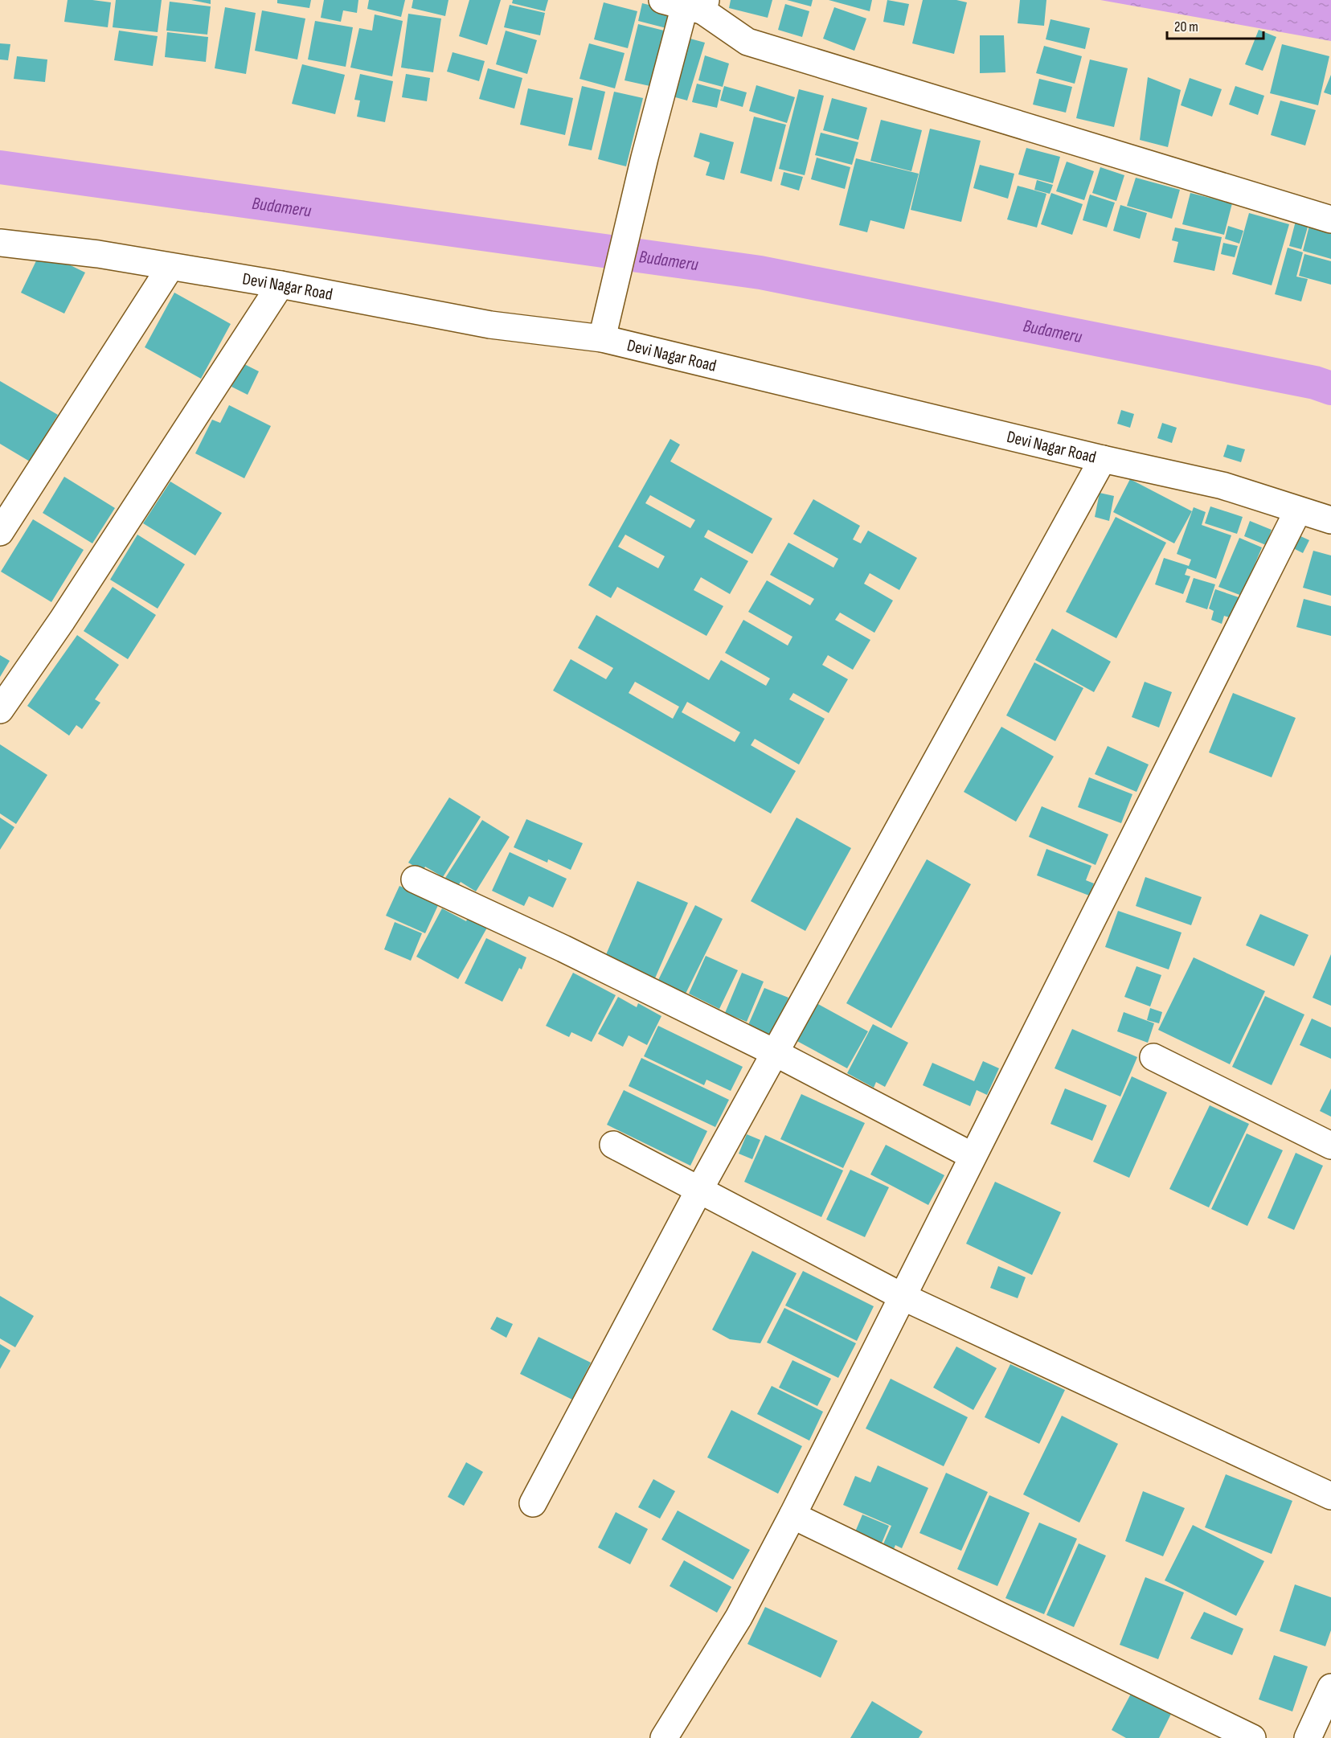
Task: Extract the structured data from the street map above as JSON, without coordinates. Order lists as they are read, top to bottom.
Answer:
{
  "streets": {
    "street": ["Devi Nagar Road"]
  },
  "water": ["Budameru"],
  "scale_bar": "20 m"
}
